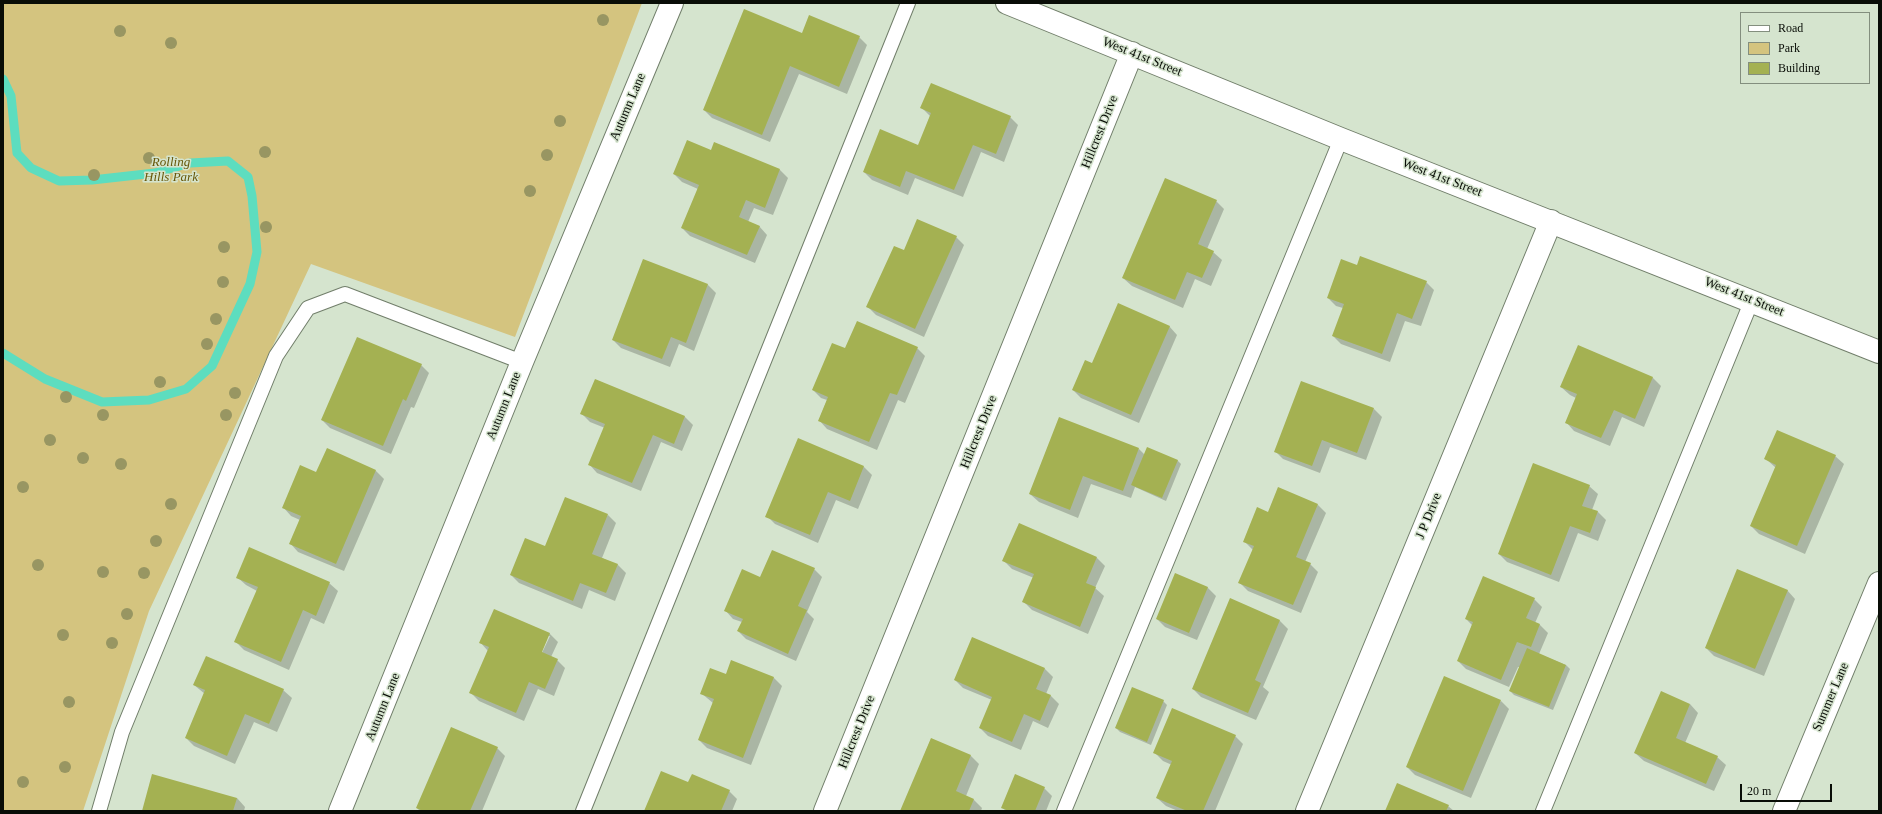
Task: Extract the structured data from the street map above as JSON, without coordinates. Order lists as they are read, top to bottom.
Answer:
{
  "streets": {
    "street": [
      "West 41st Street",
      "Autumn Lane",
      "Hillcrest Drive",
      "J P Drive",
      "Summer Lane"
    ]
  },
  "crossings": [
    ["West 41st Street", "Hillcrest Drive"],
    ["West 41st Street", "J P Drive"]
  ],
  "parks": ["Rolling Hills Park"],
  "legend": ["Road", "Park", "Building"],
  "scale_bar": "20 m"
}
